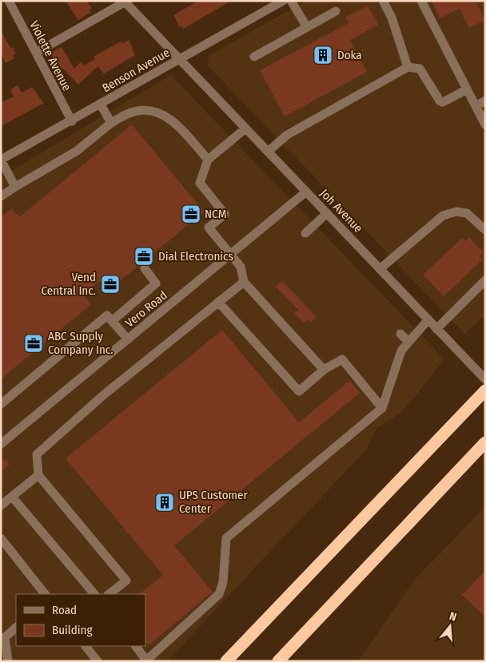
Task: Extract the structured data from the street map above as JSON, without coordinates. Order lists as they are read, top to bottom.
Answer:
{
  "streets": {
    "street": [
      "Violette Avenue",
      "Benson Avenue",
      "Joh Avenue",
      "Vero Road"
    ]
  },
  "crossings": [
    ["Violette Avenue", "Benson Avenue"],
    ["Benson Avenue", "Joh Avenue"],
    ["Joh Avenue", "Vero Road"]
  ],
  "places": {
    "building": ["Doka", "UPS Customer Center"],
    "office": [
      "NCM",
      "Dial Electronics",
      "Vend Central Inc.",
      "ABC Supply Company Inc."
    ]
  },
  "legend": ["Road", "Building"],
  "north": "top"
}
